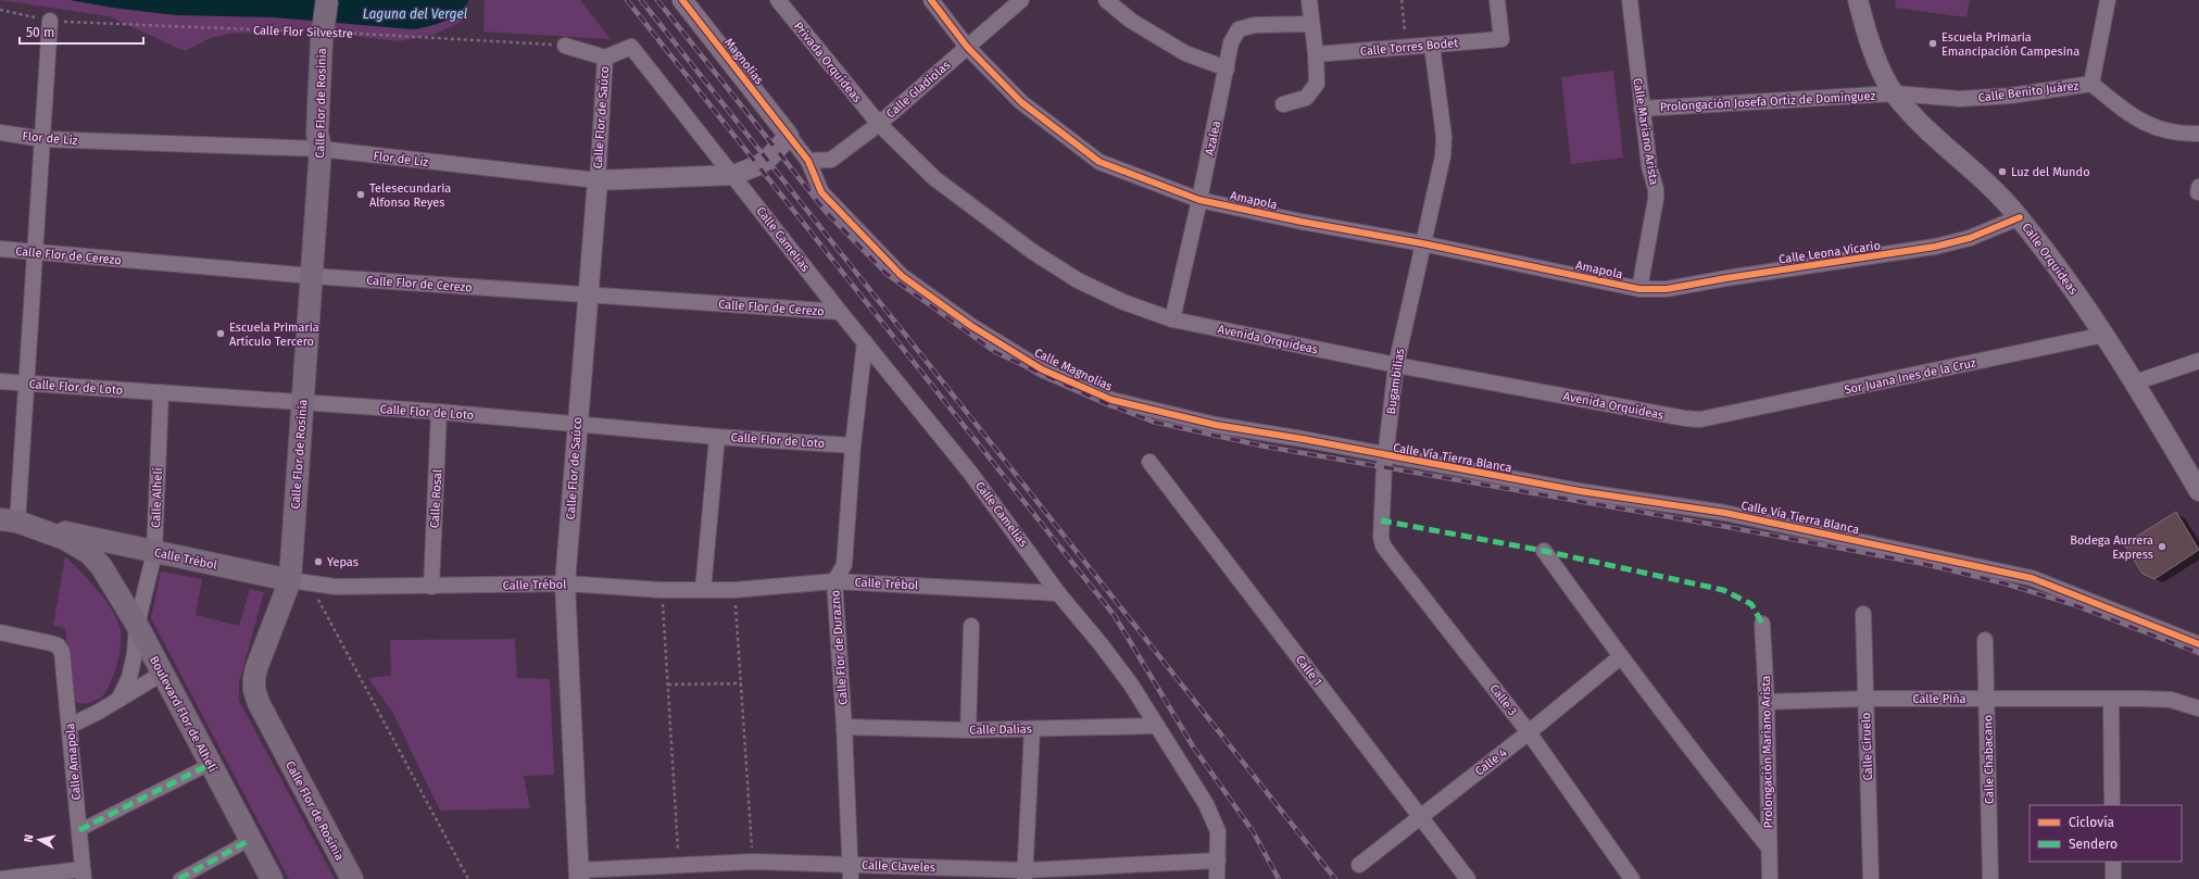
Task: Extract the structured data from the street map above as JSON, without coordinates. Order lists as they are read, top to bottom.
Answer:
{
  "streets": {
    "main road": ["Calle Flor de Rosinia", "Calle Trébol", "Boulevard Flor de Alhelí"],
    "street": [
      "Calle Torres Bodet",
      "Magnolias",
      "Privada Orquídeas",
      "Calle Gladiolas",
      "Calle Benito Juárez",
      "Prolongación Josefa Ortiz de Domínguez",
      "Calle Flor de Saúco",
      "Calle Mariano Arista",
      "Flor de Liz",
      "Azalea",
      "Amapola",
      "Calle Camelias",
      "Calle Leona Vicario",
      "Calle Flor de Cerezo",
      "Calle Orquídeas",
      "Avenida Orquídeas",
      "Calle Magnolias",
      "Sor Juana Ines de la Cruz",
      "Bugambilias",
      "Calle Flor de Loto",
      "Calle Vía Tierra Blanca",
      "Calle Alhelí",
      "Calle Rosal",
      "Calle Flor de Durazno",
      "Calle 1",
      "Calle Piña",
      "Calle 3",
      "Calle Dalias",
      "Calle Ciruelo",
      "Prolongación Mariano Arista",
      "Calle Chabacano",
      "Calle Amapola",
      "Calle 4",
      "Calle Claveles"
    ],
    "path": ["Calle Flor Silvestre"]
  },
  "crossings": [
    ["Calle Flor Silvestre", "Calle Flor de Rosinia"],
    ["Calle Torres Bodet", "Bugambilias"],
    ["Magnolias", "Flor de Liz"],
    ["Magnolias", "Calle Magnolias"],
    ["Privada Orquídeas", "Calle Gladiolas"],
    ["Privada Orquídeas", "Avenida Orquídeas"],
    ["Calle Gladiolas", "Amapola"],
    ["Calle Gladiolas", "Avenida Orquídeas"],
    ["Calle Gladiolas", "Calle Magnolias"],
    ["Calle Benito Juárez", "Prolongación Josefa Ortiz de Domínguez"],
    ["Calle Benito Juárez", "Calle Orquídeas"],
    ["Prolongación Josefa Ortiz de Domínguez", "Calle Mariano Arista"],
    ["Prolongación Josefa Ortiz de Domínguez", "Calle Orquídeas"],
    ["Calle Flor de Rosinia", "Flor de Liz"],
    ["Calle Flor de Rosinia", "Calle Flor de Cerezo"],
    ["Calle Flor de Rosinia", "Calle Flor de Loto"],
    ["Calle Flor de Rosinia", "Calle Trébol"],
    ["Calle Flor de Saúco", "Flor de Liz"],
    ["Calle Flor de Saúco", "Calle Camelias"],
    ["Calle Flor de Saúco", "Calle Flor de Cerezo"],
    ["Calle Flor de Saúco", "Calle Flor de Loto"],
    ["Calle Flor de Saúco", "Calle Trébol"],
    ["Calle Flor de Saúco", "Calle Claveles"],
    ["Calle Mariano Arista", "Amapola"],
    ["Calle Mariano Arista", "Calle Leona Vicario"],
    ["Flor de Liz", "Calle Camelias"],
    ["Flor de Liz", "Calle Magnolias"],
    ["Azalea", "Amapola"],
    ["Azalea", "Avenida Orquídeas"],
    ["Amapola", "Calle Leona Vicario"],
    ["Amapola", "Bugambilias"],
    ["Calle Camelias", "Calle Flor de Cerezo"],
    ["Calle Camelias", "Calle Trébol"],
    ["Calle Camelias", "Calle Flor de Durazno"],
    ["Calle Camelias", "Calle Dalias"],
    ["Calle Camelias", "Calle Claveles"],
    ["Calle Leona Vicario", "Calle Orquídeas"],
    ["Calle Orquídeas", "Sor Juana Ines de la Cruz"],
    ["Avenida Orquídeas", "Sor Juana Ines de la Cruz"],
    ["Avenida Orquídeas", "Bugambilias"],
    ["Calle Magnolias", "Bugambilias"],
    ["Calle Magnolias", "Calle Vía Tierra Blanca"],
    ["Bugambilias", "Calle Vía Tierra Blanca"],
    ["Bugambilias", "Calle 3"],
    ["Calle Flor de Loto", "Calle Alhelí"],
    ["Calle Flor de Loto", "Calle Rosal"],
    ["Calle Flor de Loto", "Calle Flor de Durazno"],
    ["Calle Alhelí", "Calle Trébol"],
    ["Calle Alhelí", "Boulevard Flor de Alhelí"],
    ["Calle Rosal", "Calle Trébol"],
    ["Calle Trébol", "Calle Flor de Durazno"],
    ["Calle Trébol", "Boulevard Flor de Alhelí"],
    ["Calle Flor de Durazno", "Calle Dalias"],
    ["Calle Flor de Durazno", "Calle Claveles"],
    ["Calle 1", "Calle 4"],
    ["Calle Piña", "Calle Ciruelo"],
    ["Calle Piña", "Prolongación Mariano Arista"],
    ["Calle Piña", "Calle Chabacano"],
    ["Calle 3", "Calle 4"]
  ],
  "water": ["Laguna del Vergel"],
  "places": [
    "Escuela Primaria Emancipación Campesina",
    "Luz del Mundo",
    "Telesecundaria Alfonso Reyes",
    "Escuela Primaria Artículo Tercero",
    "Bodega Aurrera Express",
    "Yepas"
  ],
  "legend": ["Ciclovía", "Sendero"],
  "scale_bar": "50 m",
  "north": "left"
}
